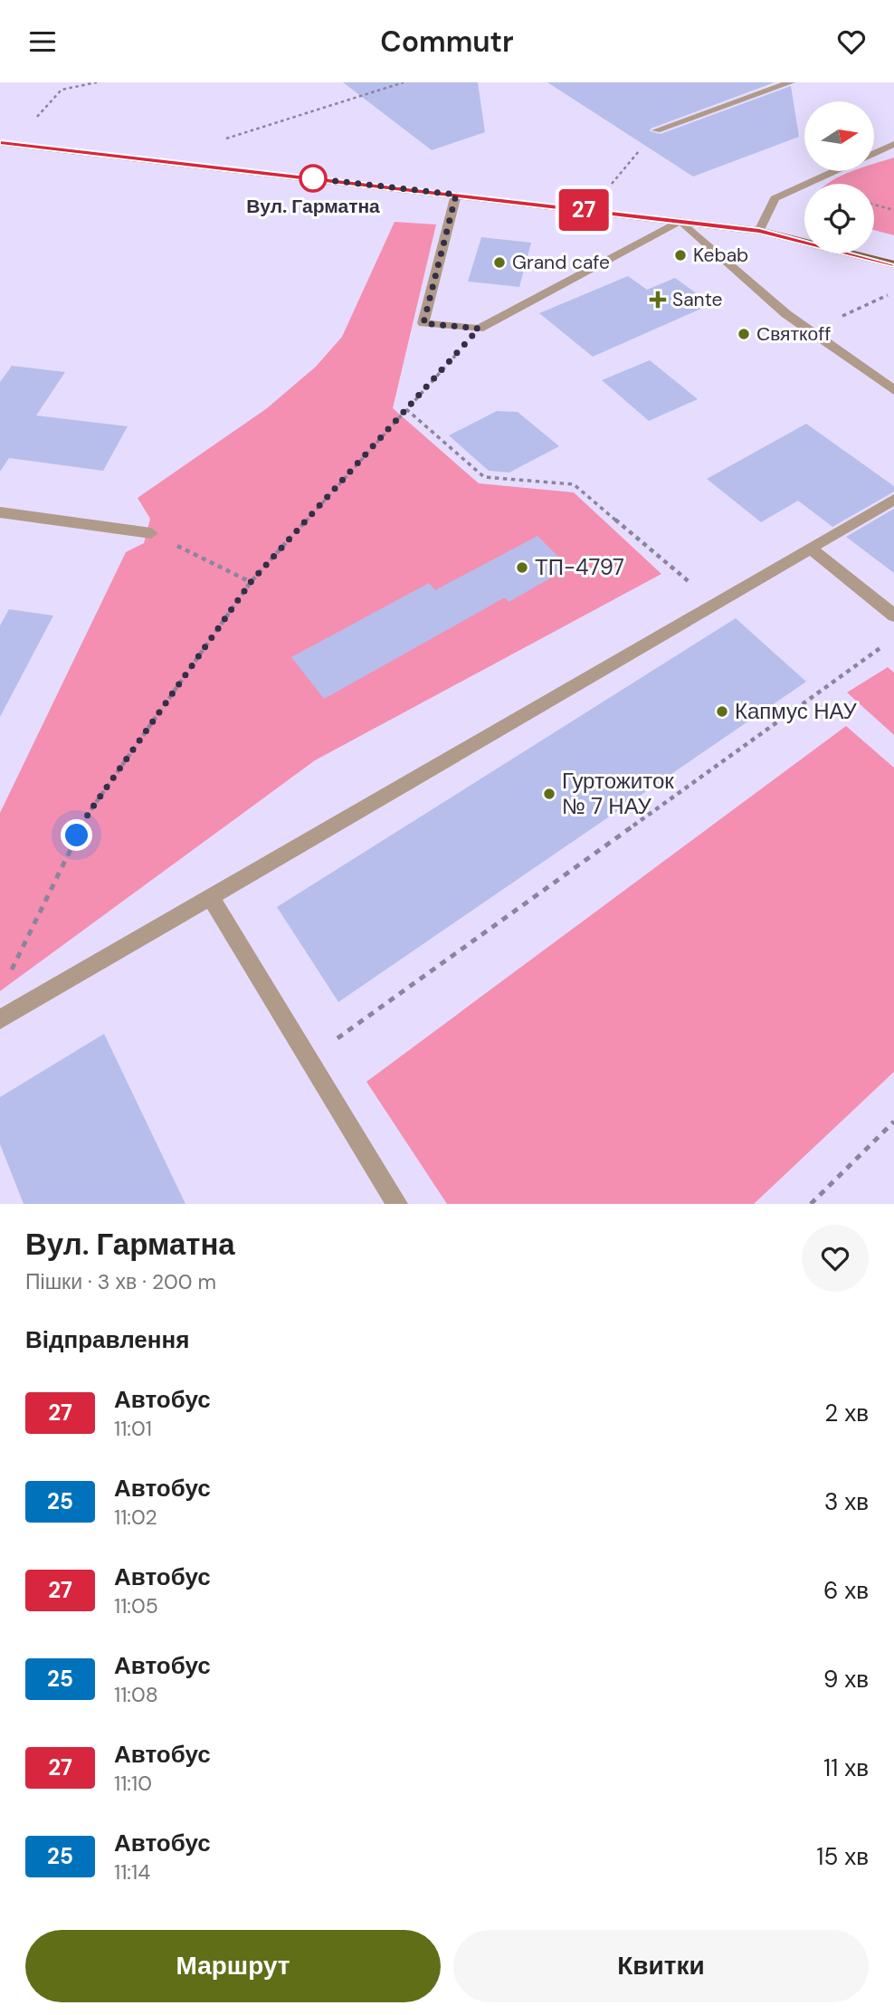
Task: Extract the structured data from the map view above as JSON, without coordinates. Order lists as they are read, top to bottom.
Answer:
{
  "places": {
    "other": [
      "Вул. Гарматна",
      "Kebab",
      "Grand cafe",
      "Святкоff",
      "ТП-4797",
      "Капмус НАУ",
      "Гуртожиток № 7 НАУ"
    ],
    "health": ["Sante"]
  },
  "lines": ["bus line 27"],
  "north": "right",
  "page": {
    "header": "Commutr",
    "on_map": "27",
    "heading": [
      ["Вул. Гарматна", "Пішки · 3 хв · 200 m"],
      "Відправлення"
    ],
    "list": [
      {
        "mark": "27",
        "name": "Автобус",
        "note": "11:01",
        "value": "2 хв"
      },
      {
        "mark": "25",
        "name": "Автобус",
        "note": "11:02",
        "value": "3 хв"
      },
      {
        "mark": "27",
        "name": "Автобус",
        "note": "11:05",
        "value": "6 хв"
      },
      {
        "mark": "25",
        "name": "Автобус",
        "note": "11:08",
        "value": "9 хв"
      },
      {
        "mark": "27",
        "name": "Автобус",
        "note": "11:10",
        "value": "11 хв"
      },
      {
        "mark": "25",
        "name": "Автобус",
        "note": "11:14",
        "value": "15 хв"
      }
    ],
    "buttons": ["Маршрут", "Квитки"]
  }
}
